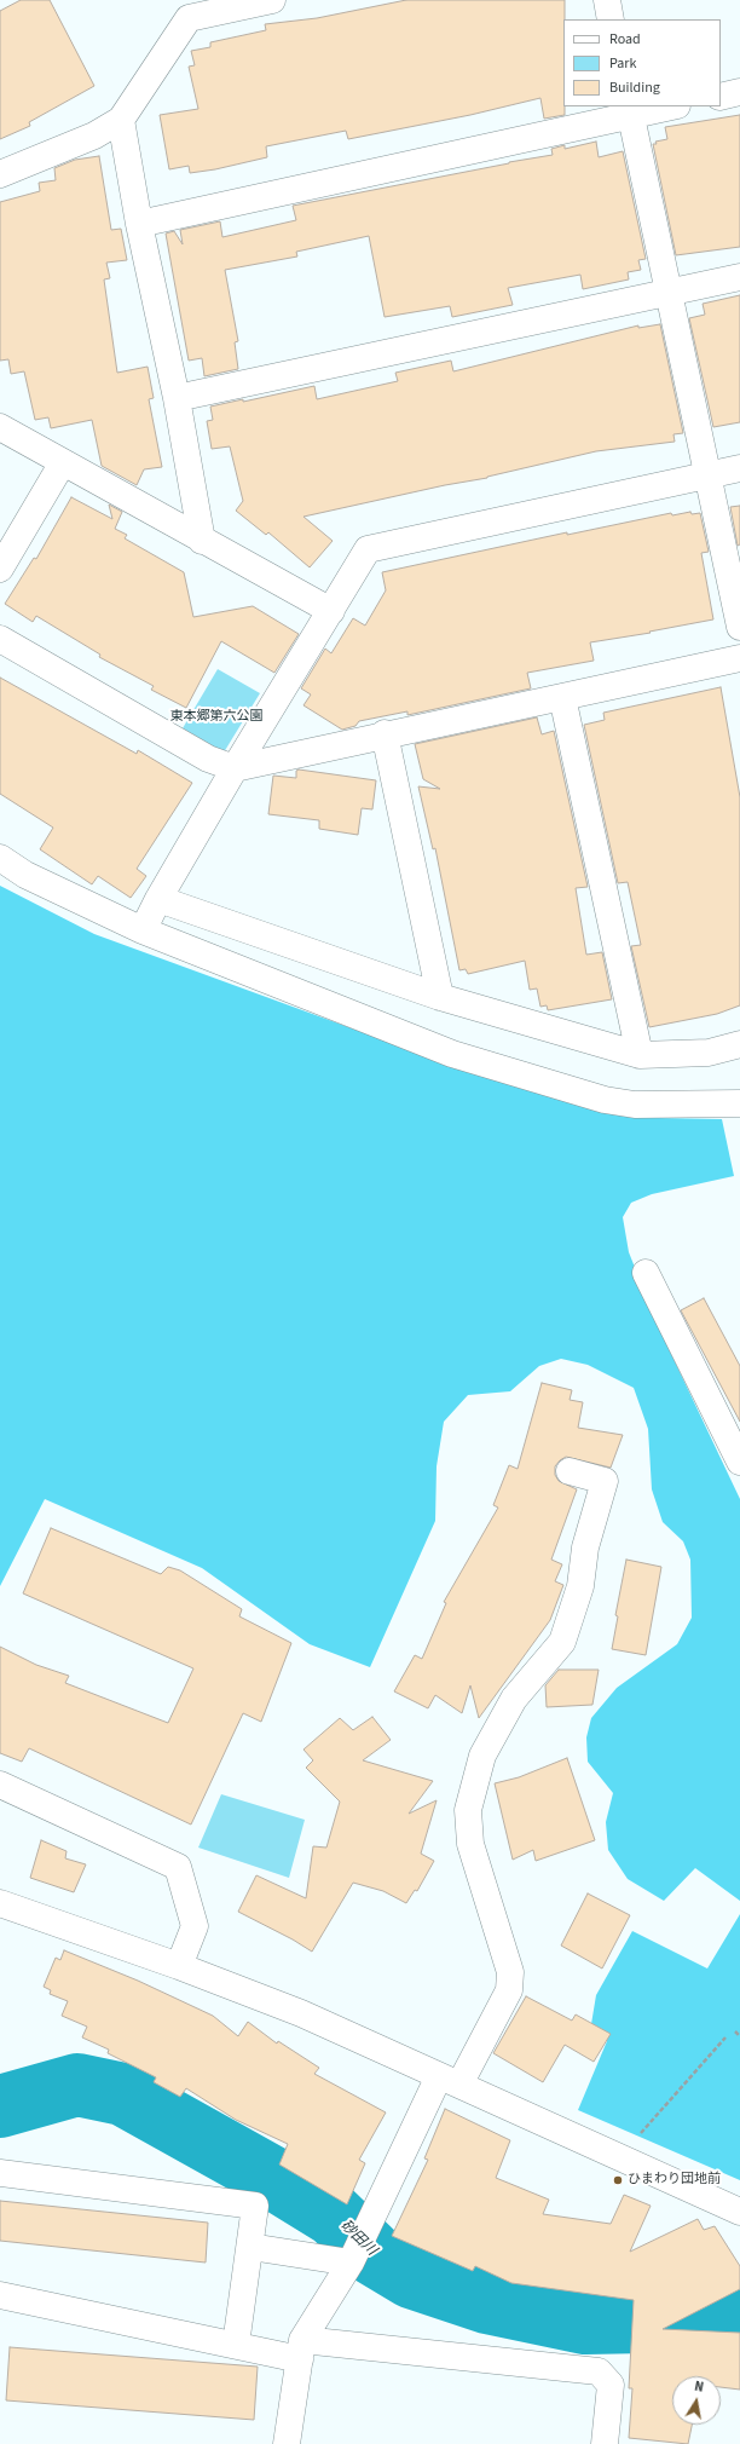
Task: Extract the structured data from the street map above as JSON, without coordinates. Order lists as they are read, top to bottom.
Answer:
{
  "water": ["砂田川"],
  "parks": ["東本郷第六公園"],
  "places": ["ひまわり団地前"],
  "legend": ["Road", "Park", "Building"],
  "north": "top"
}
